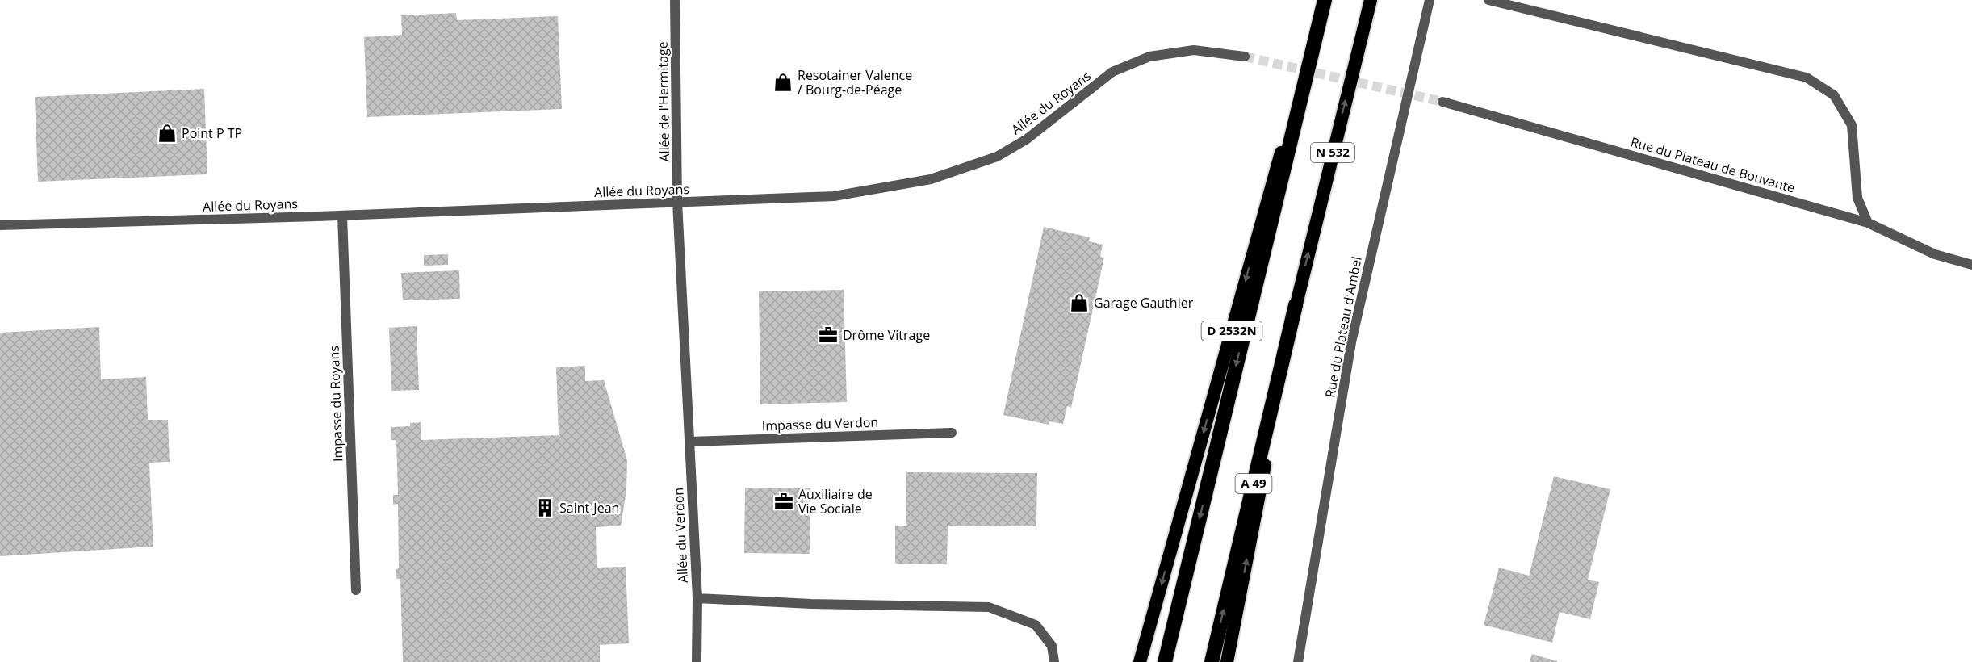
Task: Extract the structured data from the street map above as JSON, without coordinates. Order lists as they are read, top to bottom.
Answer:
{
  "streets": {
    "highway": ["N 532", "D 2532N", "A 49"],
    "street": [
      "Allée de l'Hermitage",
      "Allée du Royans",
      "Rue du Plateau de Bouvante",
      "Rue du Plateau d'Ambel",
      "Impasse du Royans",
      "Impasse du Verdon",
      "Allée du Verdon"
    ]
  },
  "crossings": [
    ["Allée de l'Hermitage", "Allée du Royans"],
    ["Allée de l'Hermitage", "Allée du Verdon"],
    ["Allée du Royans", "Impasse du Royans"],
    ["Allée du Royans", "Allée du Verdon"],
    ["N 532", "A 49"],
    ["Impasse du Verdon", "Allée du Verdon"]
  ],
  "places": {
    "shop": ["Resotainer Valence / Bourg-de-Péage", "Point P TP", "Garage Gauthier"],
    "office": ["Drôme Vitrage", "Auxiliaire de Vie Sociale"],
    "building": ["Saint-Jean"]
  }
}
